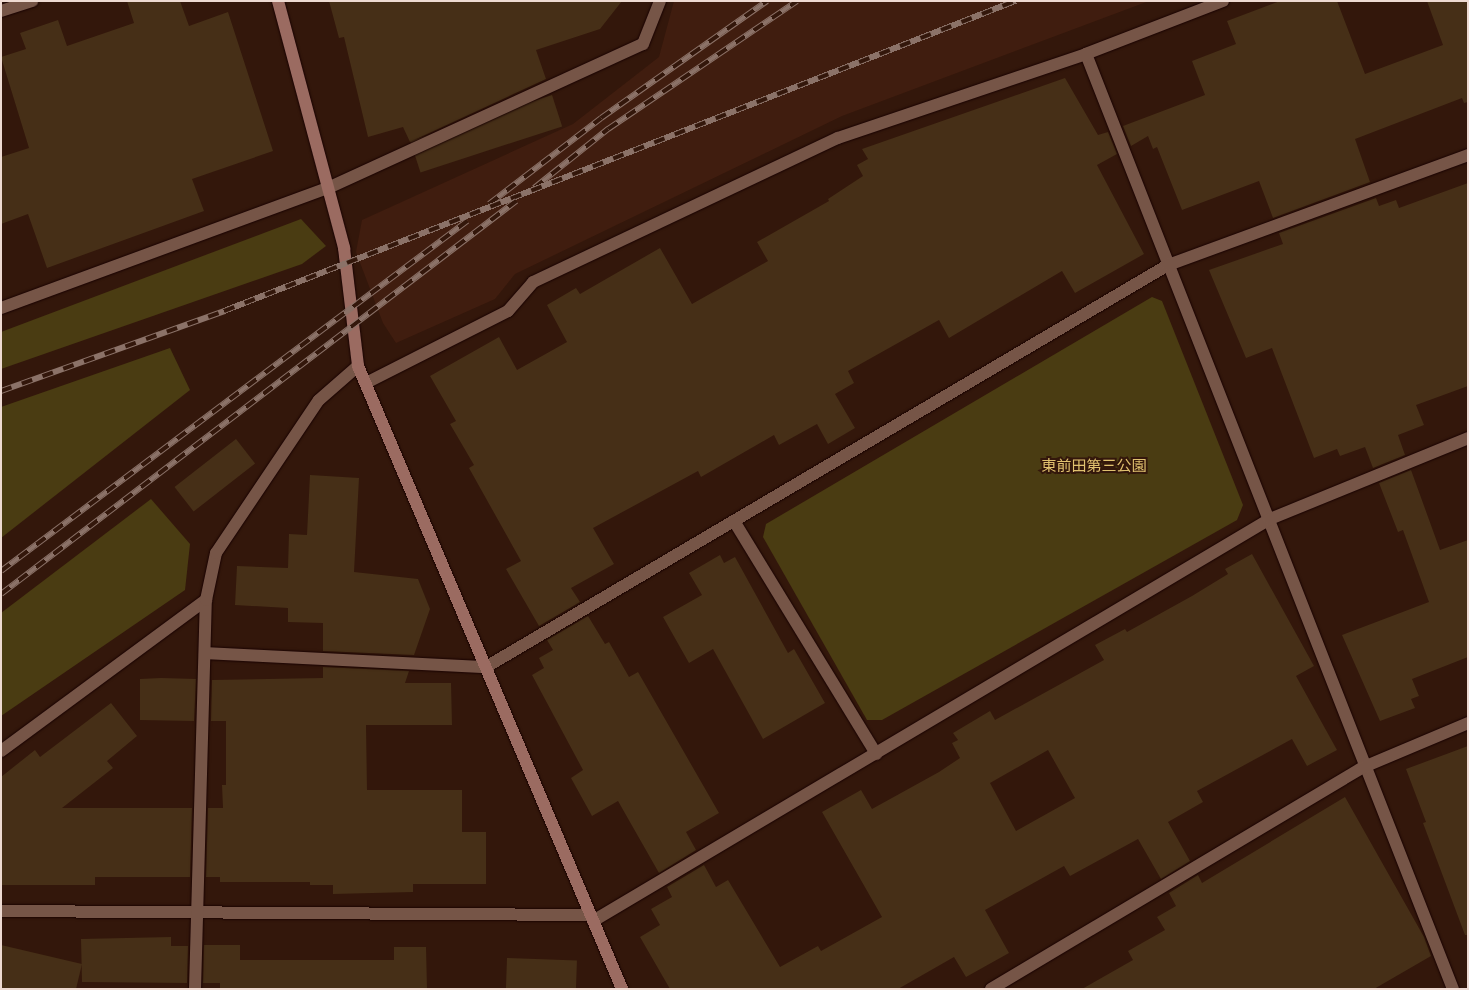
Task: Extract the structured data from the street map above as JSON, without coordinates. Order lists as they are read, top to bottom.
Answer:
{
  "parks": ["東前田第三公園"]
}
